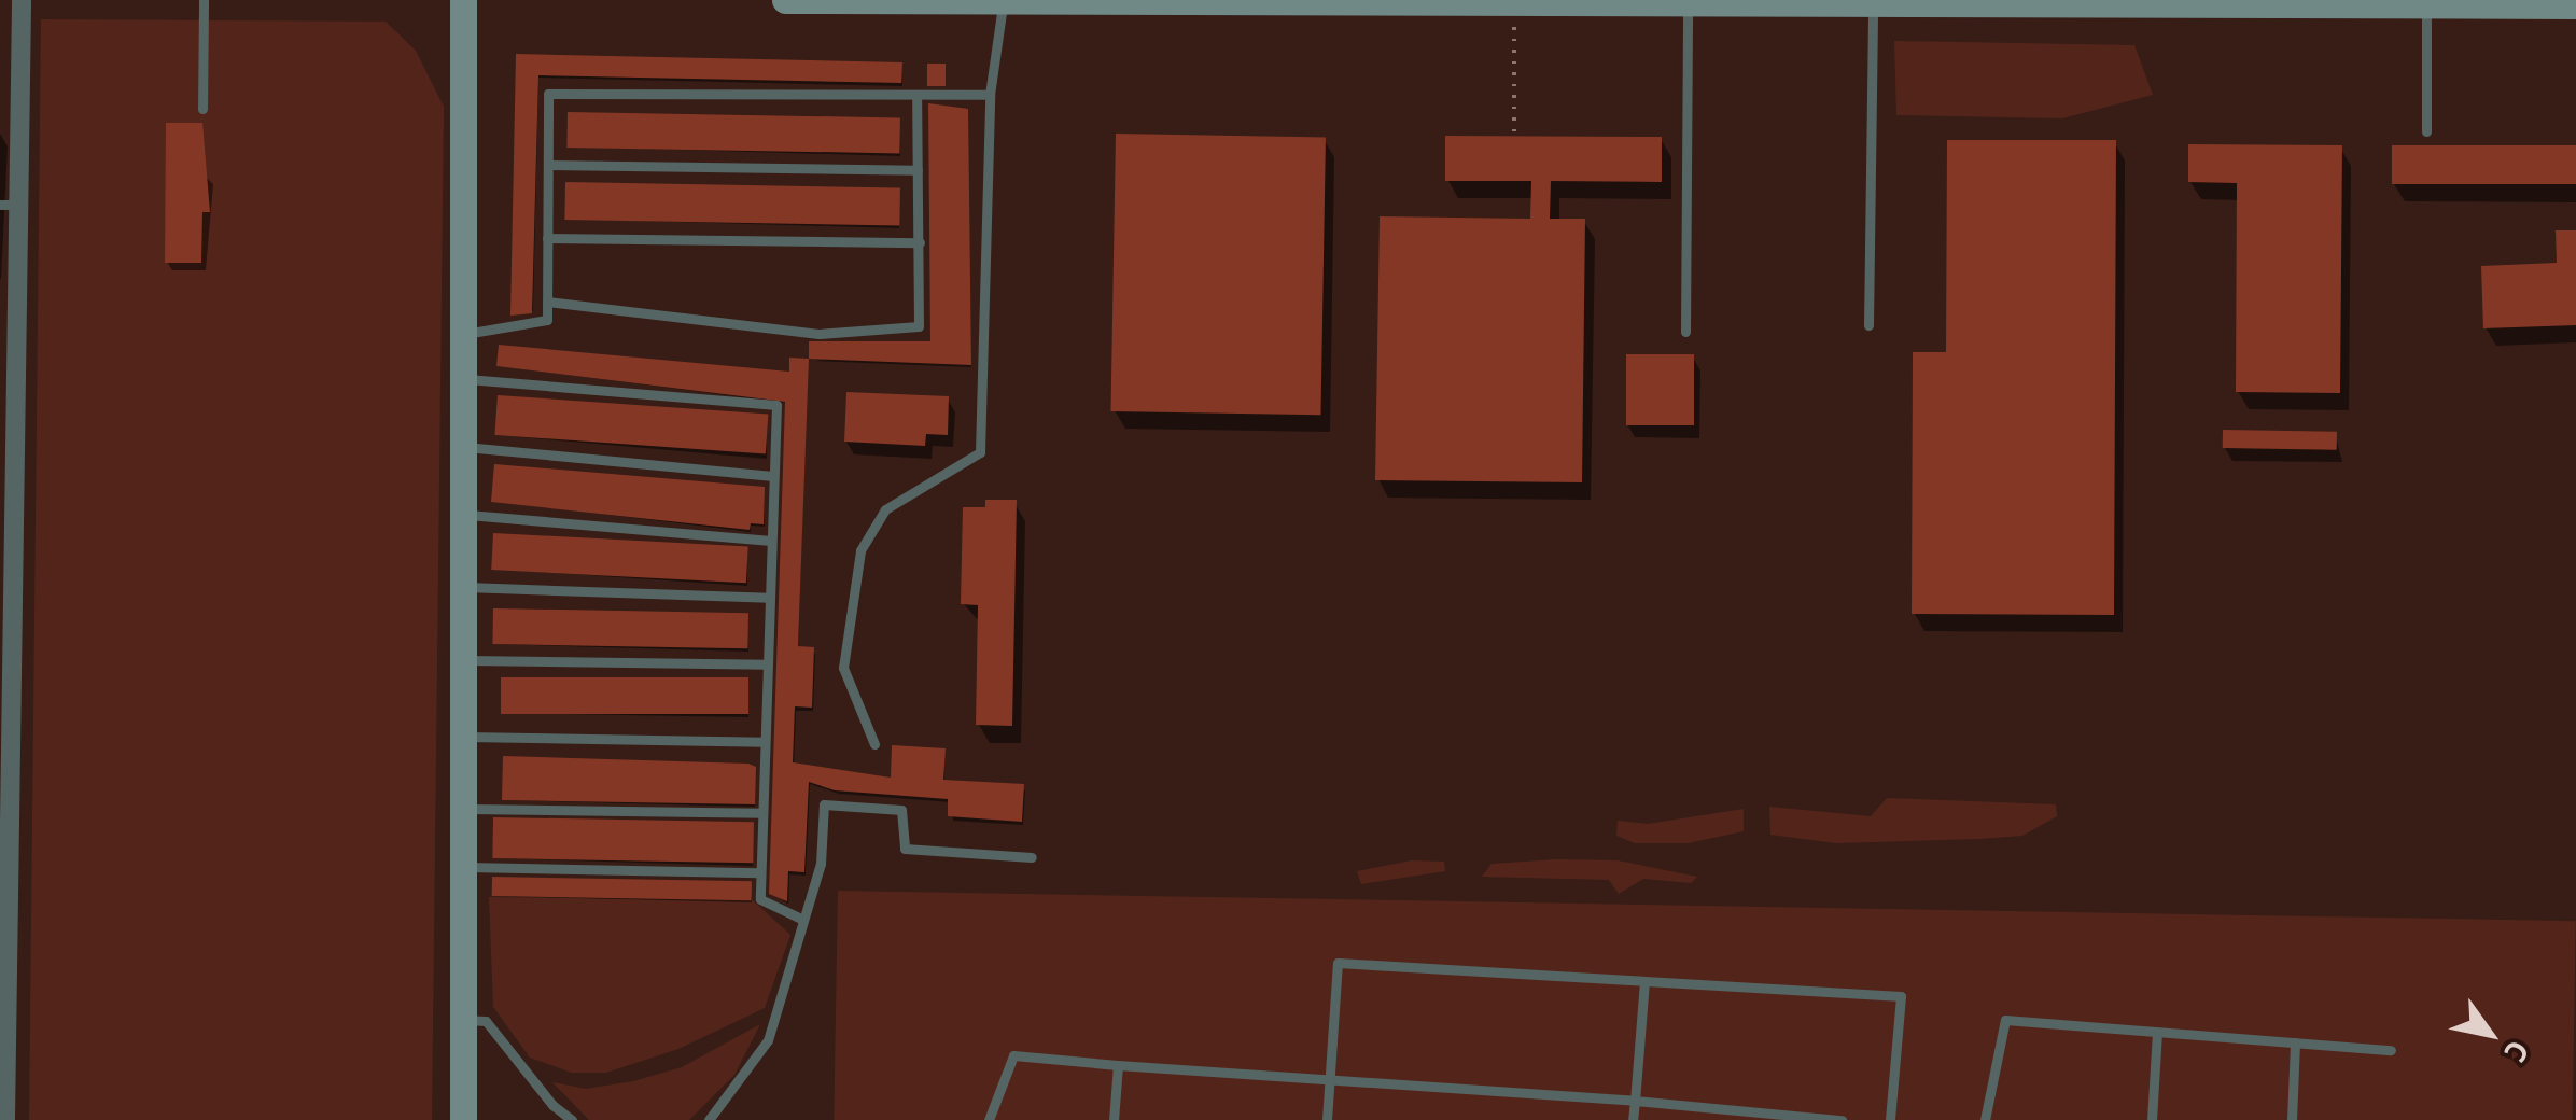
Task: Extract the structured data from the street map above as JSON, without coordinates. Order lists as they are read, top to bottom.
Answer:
{
  "north": "bottom right"
}
